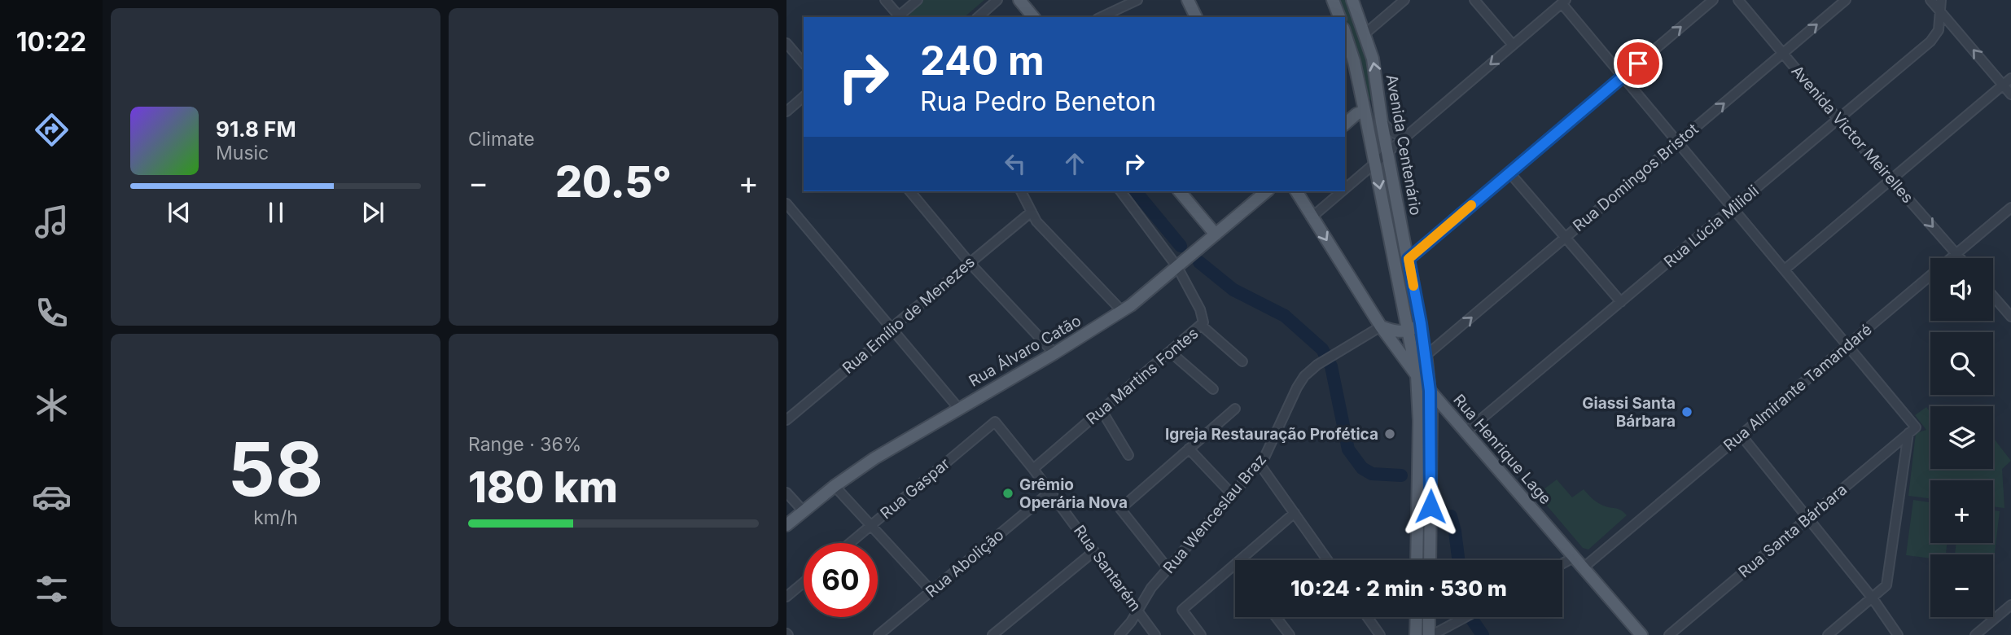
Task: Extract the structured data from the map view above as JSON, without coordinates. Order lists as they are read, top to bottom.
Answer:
{
  "streets": {
    "main road": ["Avenida Centenário", "Rua Álvaro Catão", "Rua Henrique Lage"],
    "street": [
      "Avenida Victor Meirelles",
      "Rua Domingos Bristot",
      "Rua Lúcia Milioli",
      "Rua Emílio de Menezes",
      "Rua Martins Fontes",
      "Rua Almirante Tamandaré",
      "Rua Gaspar",
      "Rua Wenceslau Braz",
      "Rua Santa Bárbara",
      "Rua Abolição",
      "Rua Santarém"
    ]
  },
  "crossings": [
    ["Avenida Victor Meirelles", "Rua Domingos Bristot"],
    ["Avenida Victor Meirelles", "Rua Lúcia Milioli"],
    ["Avenida Victor Meirelles", "Rua Almirante Tamandaré"],
    ["Avenida Centenário", "Rua Domingos Bristot"],
    ["Avenida Centenário", "Rua Henrique Lage"],
    ["Rua Lúcia Milioli", "Rua Henrique Lage"],
    ["Rua Álvaro Catão", "Rua Martins Fontes"],
    ["Rua Martins Fontes", "Rua Santarém"],
    ["Rua Almirante Tamandaré", "Rua Henrique Lage"],
    ["Rua Henrique Lage", "Rua Wenceslau Braz"],
    ["Rua Gaspar", "Rua Santarém"],
    ["Rua Wenceslau Braz", "Rua Santarém"],
    ["Rua Abolição", "Rua Santarém"]
  ],
  "one_way": ["Rua Domingos Bristot"],
  "places": ["Giassi Santa Bárbara", "Igreja Restauração Profética", "Grêmio Operária Nova"],
  "page": {
    "tabs": "10:22",
    "tile": [
      "Climate",
      ["58", "km/h"],
      ["Range · 36%", "180 km"]
    ],
    "turn": ["240 m", "Rua Pedro Beneton"],
    "song": ["91.8 FM", "Music"],
    "heat": ["−", "20.5°", "+"],
    "map_buttons": ["+", "−"],
    "limit": "60",
    "trip": "10:24 · 2 min · 530 m"
  }
}
